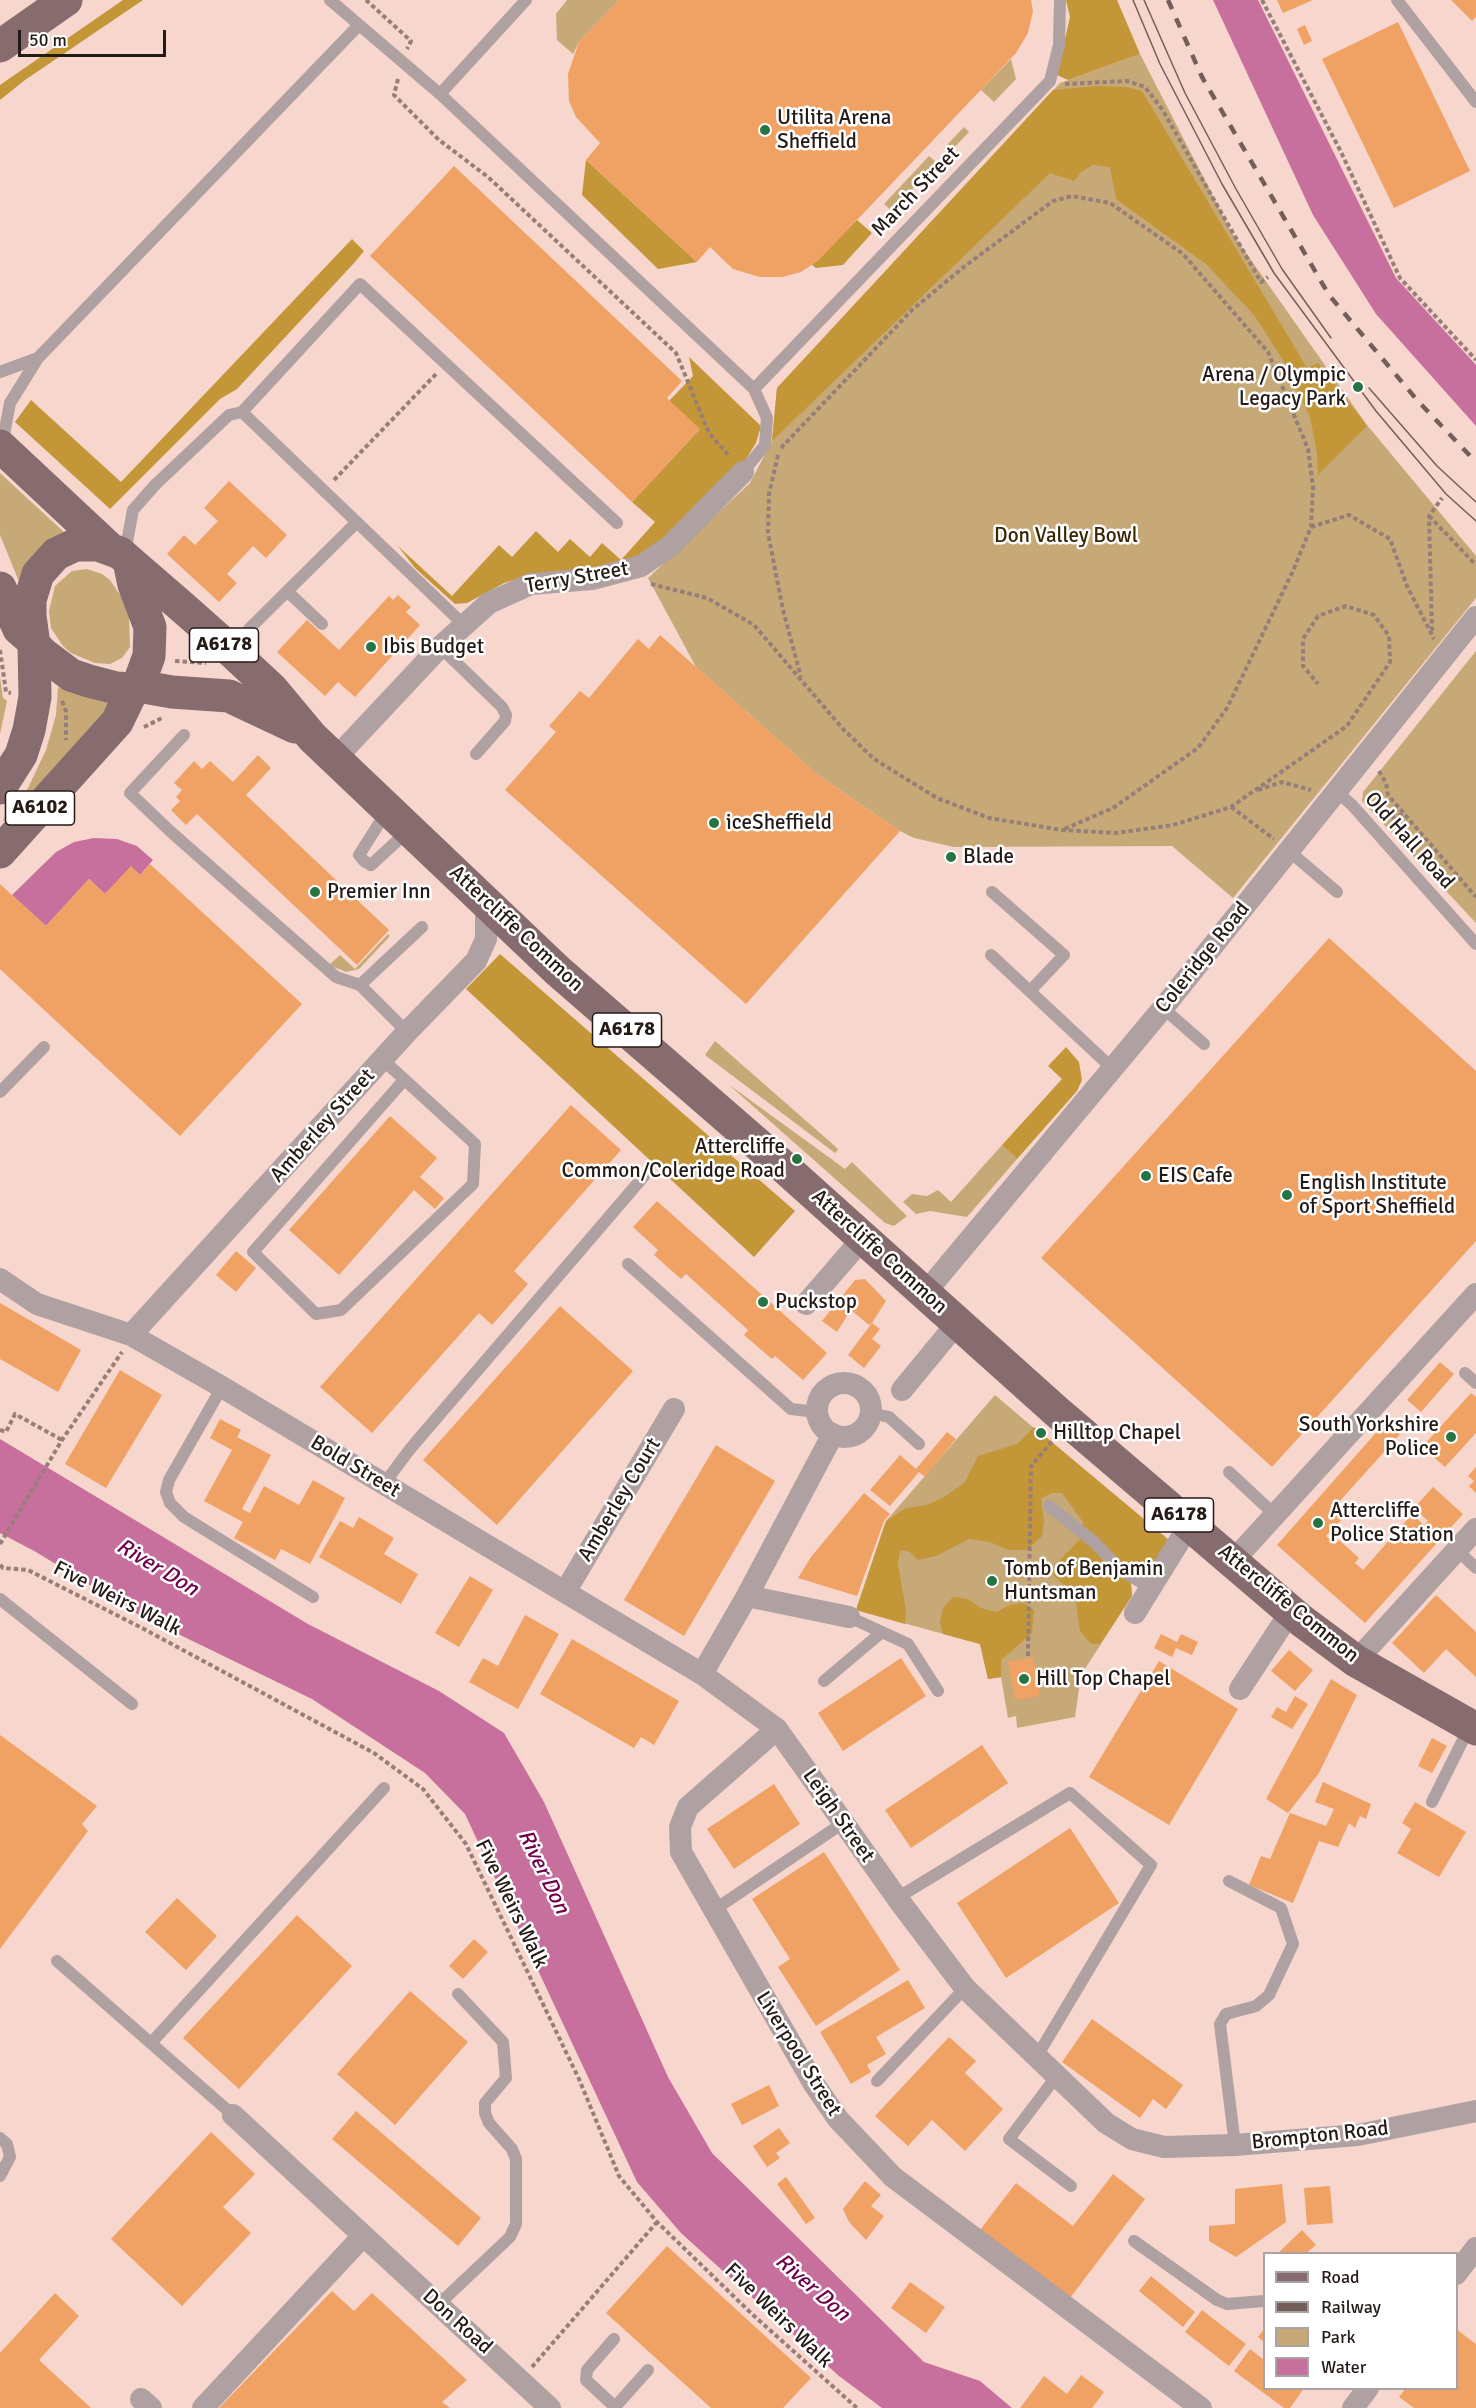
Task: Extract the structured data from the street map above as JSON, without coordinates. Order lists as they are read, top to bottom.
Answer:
{
  "streets": {
    "main road": ["A6178", "A6102", "Attercliffe Common"],
    "street": [
      "Terry Street",
      "Coleridge Road",
      "Amberley Street",
      "Bold Street",
      "Amberley Court",
      "Leigh Street",
      "Liverpool Street",
      "Brompton Road",
      "Don Road"
    ],
    "lane": ["March Street", "Old Hall Road"],
    "path": ["Five Weirs Walk"]
  },
  "crossings": [
    ["Terry Street", "Attercliffe Common"],
    ["A6178", "A6102"],
    ["A6178", "Attercliffe Common"],
    ["A6102", "Attercliffe Common"],
    ["Old Hall Road", "Coleridge Road"],
    ["Attercliffe Common", "Coleridge Road"],
    ["Attercliffe Common", "Amberley Street"],
    ["Amberley Street", "Bold Street"],
    ["Bold Street", "Amberley Court"],
    ["Bold Street", "Leigh Street"],
    ["Leigh Street", "Liverpool Street"],
    ["Leigh Street", "Brompton Road"]
  ],
  "water": ["River Don"],
  "parks": ["Don Valley Bowl"],
  "places": [
    "Utilita Arena Sheffield",
    "Arena / Olympic Legacy Park",
    "Ibis Budget",
    "iceSheffield",
    "Blade",
    "Premier Inn",
    "Attercliffe Common/Coleridge Road",
    "EIS Cafe",
    "English Institute of Sport Sheffield",
    "Puckstop",
    "Hilltop Chapel",
    "South Yorkshire Police",
    "Attercliffe Police Station",
    "Tomb of Benjamin Huntsman",
    "Hill Top Chapel"
  ],
  "legend": [
    "Road",
    "Railway",
    "Park",
    "Water"
  ],
  "scale_bar": "50 m"
}
